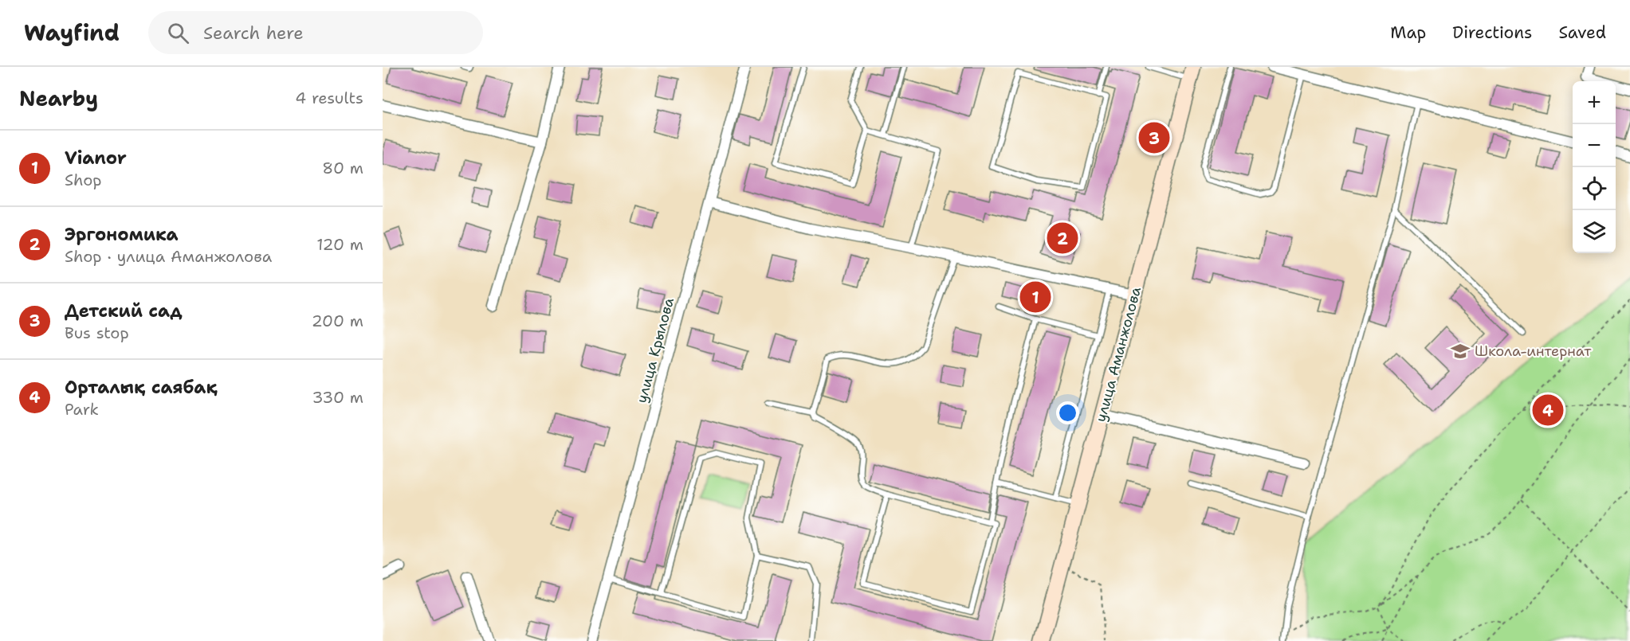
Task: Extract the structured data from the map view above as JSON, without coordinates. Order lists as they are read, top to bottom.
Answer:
{
  "streets": {
    "main road": ["улица Аманжолова"],
    "street": ["улица Крылова"]
  },
  "places": {
    "school or university": ["Школа-интернат"]
  },
  "page": {
    "header": "Wayfind",
    "search": "Search here",
    "nav": ["Map", "Directions", "Saved"],
    "heading": ["Nearby", "4 results"],
    "map_buttons": ["+", "−"],
    "pins": [
      "3",
      "2",
      "1",
      "4"
    ],
    "list": [
      {
        "mark": "1",
        "name": "Vianor",
        "note": "Shop",
        "value": "80 m"
      },
      {
        "mark": "2",
        "name": "Эргономика",
        "note": "Shop · улица Аманжолова",
        "value": "120 m"
      },
      {
        "mark": "3",
        "name": "Детский сад",
        "note": "Bus stop",
        "value": "200 m"
      },
      {
        "mark": "4",
        "name": "Орталық саябақ",
        "note": "Park",
        "value": "330 m"
      }
    ]
  }
}
